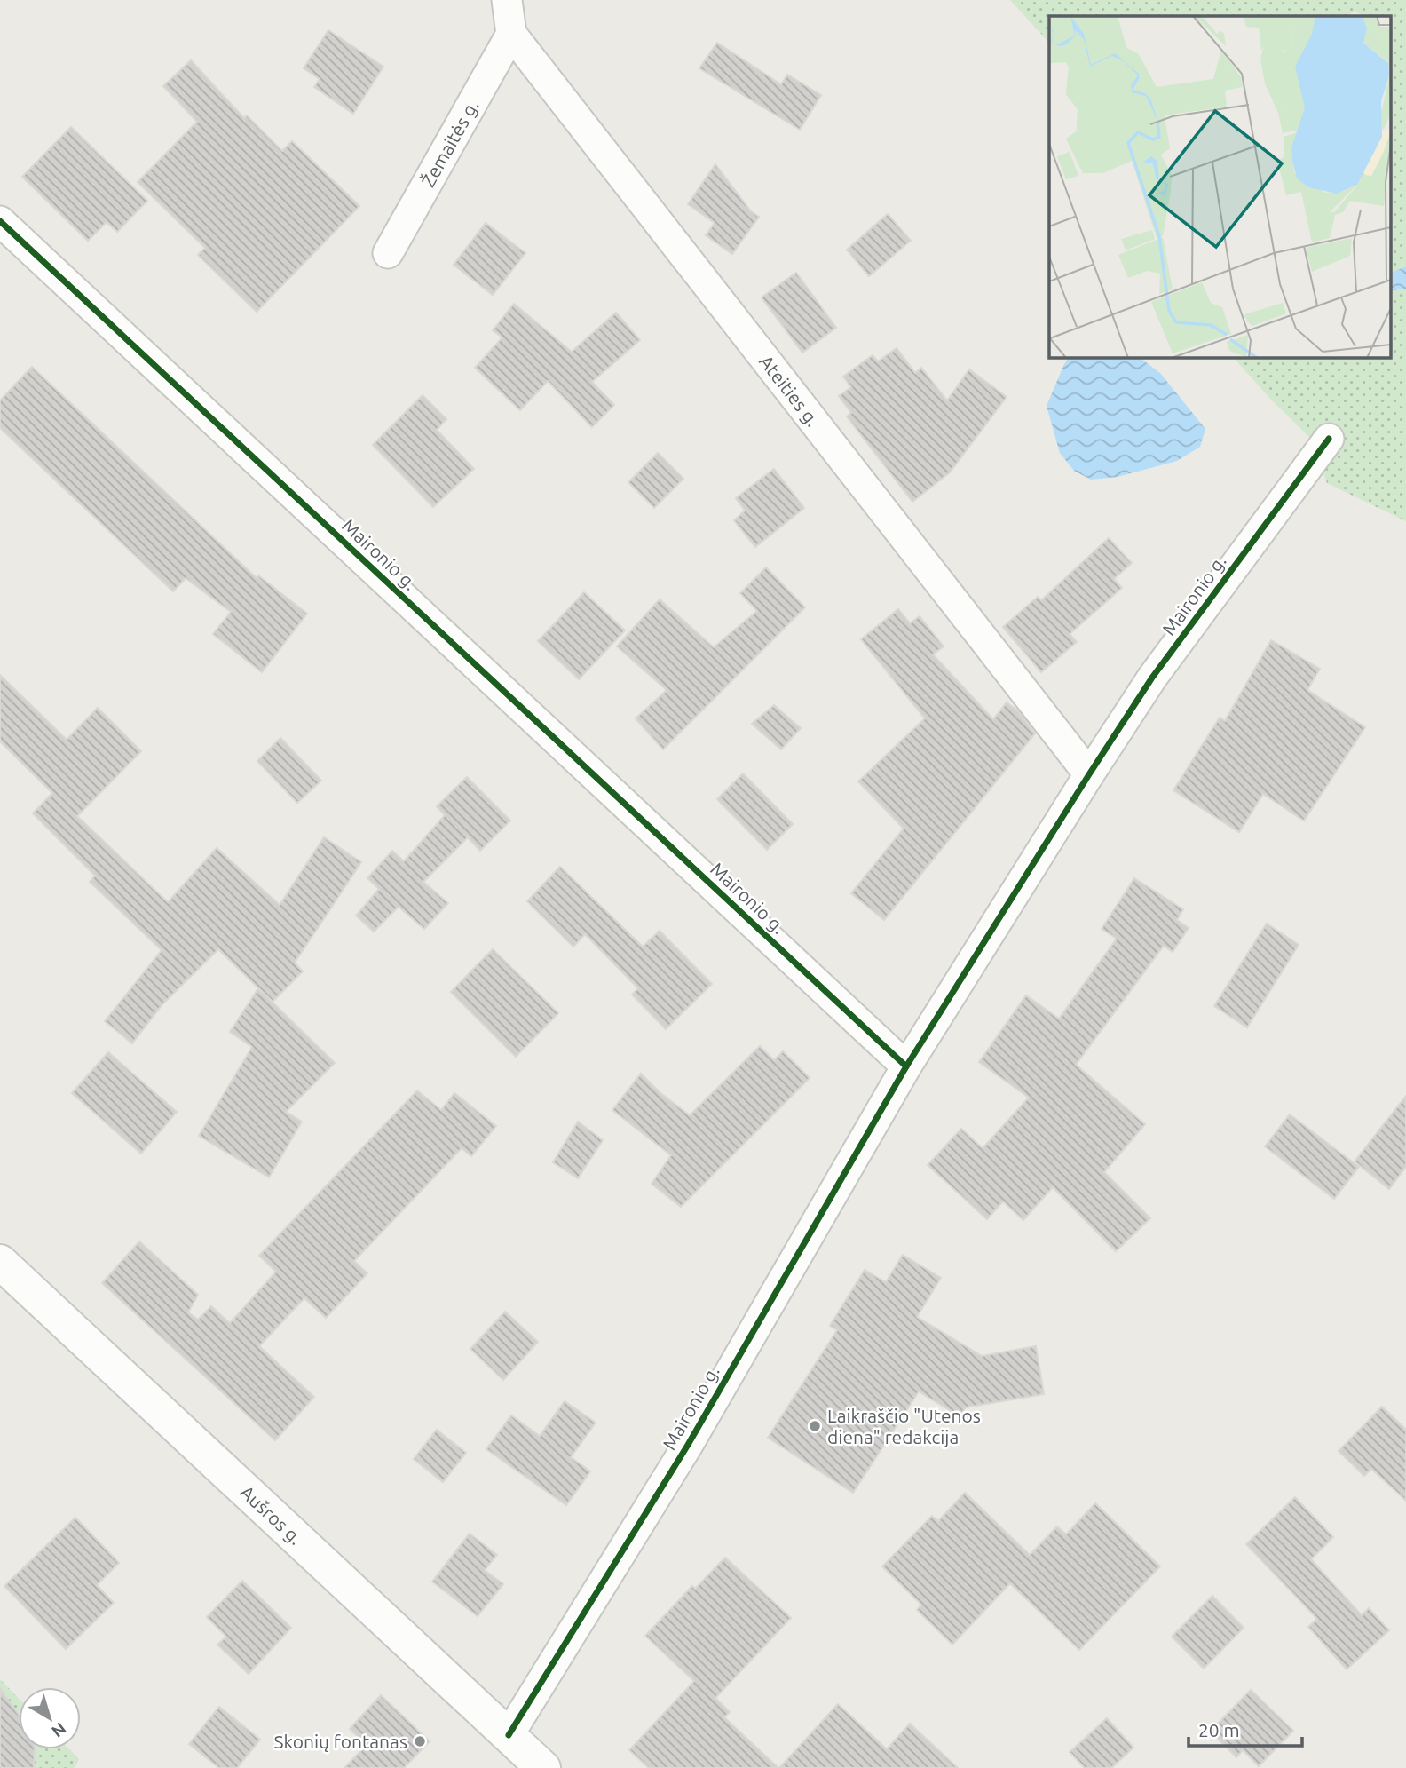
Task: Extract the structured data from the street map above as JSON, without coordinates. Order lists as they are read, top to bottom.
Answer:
{
  "streets": {
    "street": [
      "Žemaitės g.",
      "Ateities g.",
      "Maironio g.",
      "Aušros g."
    ]
  },
  "crossings": [
    ["Žemaitės g.", "Ateities g."],
    ["Ateities g.", "Maironio g."],
    ["Maironio g.", "Aušros g."]
  ],
  "places": ["Laikraščio \"Utenos diena\" redakcija", "Skonių fontanas"],
  "scale_bar": "20 m",
  "north": "bottom right"
}
